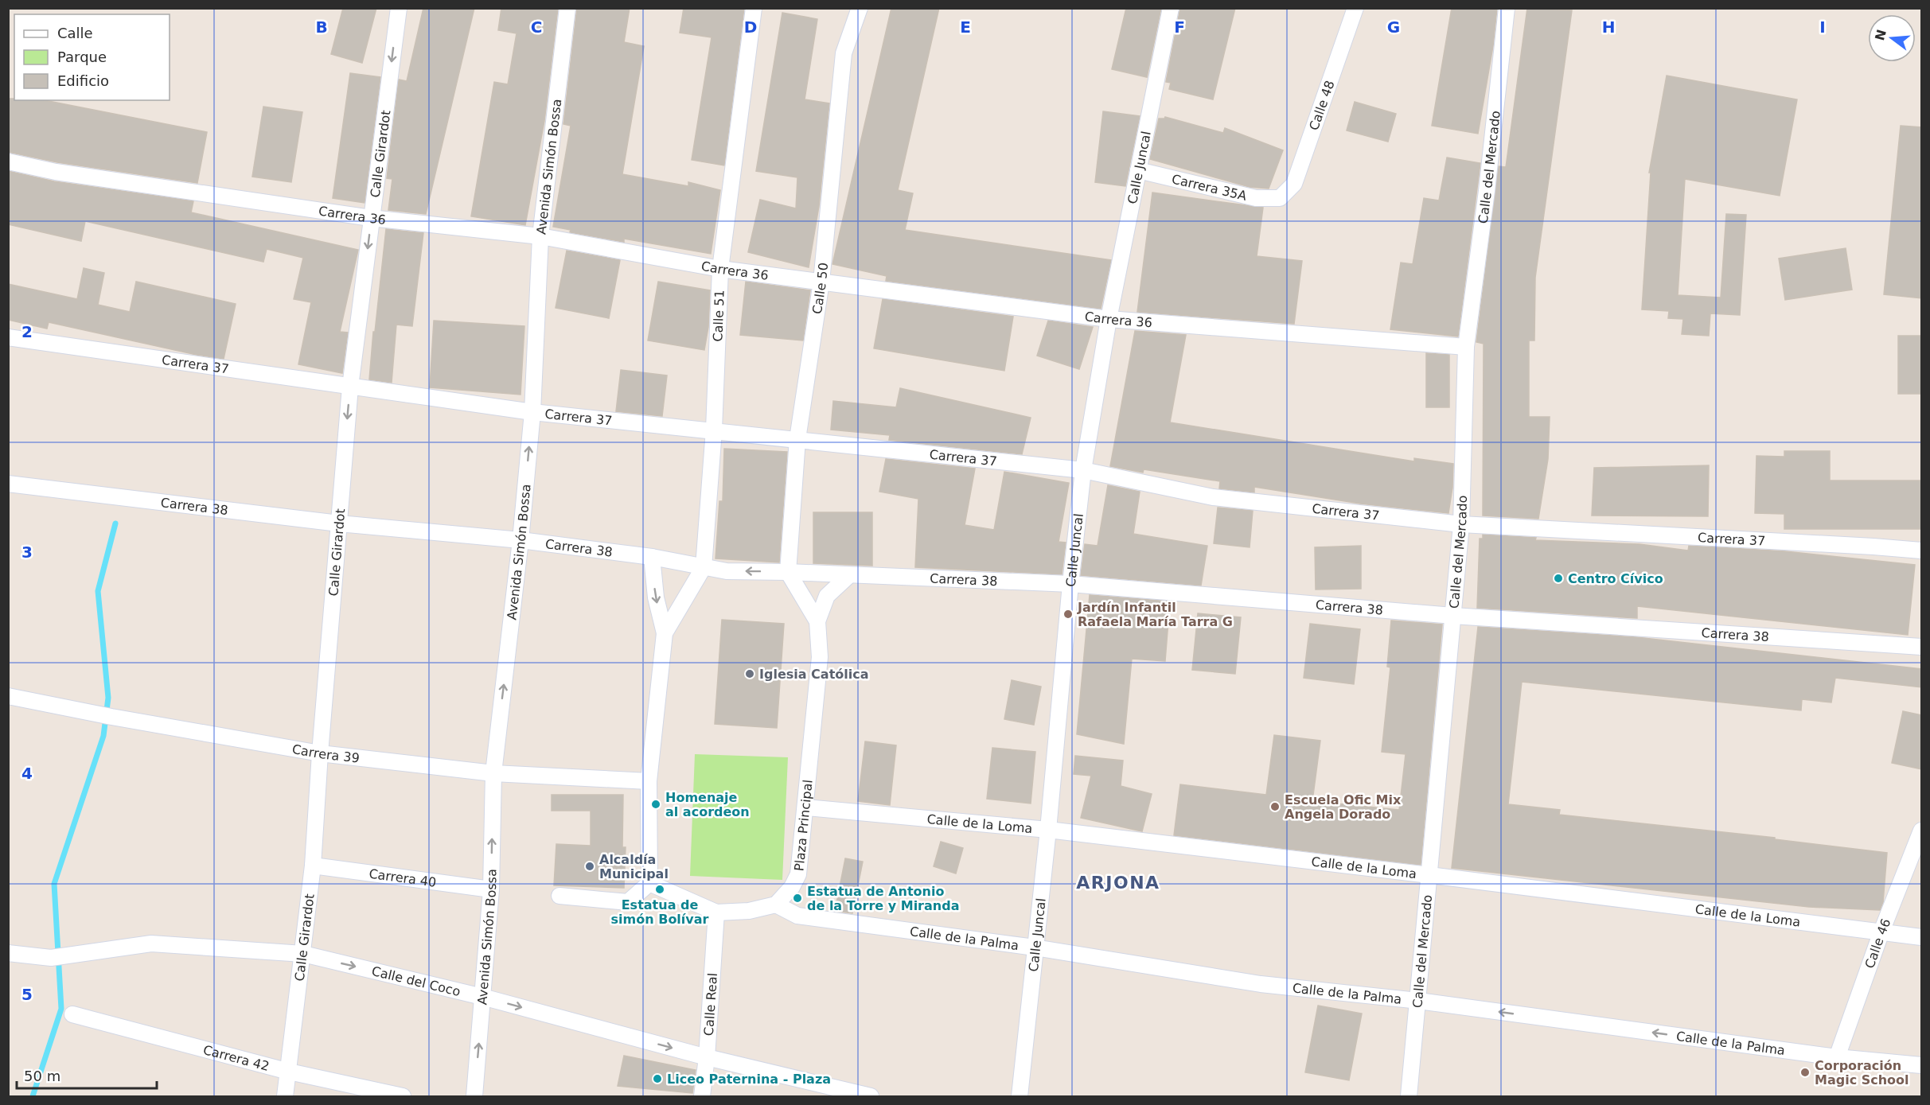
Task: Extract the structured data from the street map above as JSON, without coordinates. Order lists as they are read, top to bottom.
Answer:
{
  "streets": {
    "street": [
      "Calle 48",
      "Calle Girardot",
      "Avenida Simón Bossa",
      "Calle del Mercado",
      "Calle Juncal",
      "Carrera 35A",
      "Carrera 36",
      "Calle 50",
      "Calle 51",
      "Carrera 37",
      "Carrera 38",
      "Carrera 39",
      "Calle de la Loma",
      "Plaza Principal",
      "Carrera 40",
      "Calle de la Palma",
      "Calle 46",
      "Calle del Coco",
      "Calle Real",
      "Carrera 42"
    ]
  },
  "crossings": [
    ["Calle 48", "Carrera 35A"],
    ["Calle Girardot", "Carrera 36"],
    ["Calle Girardot", "Carrera 37"],
    ["Calle Girardot", "Carrera 38"],
    ["Calle Girardot", "Carrera 39"],
    ["Calle Girardot", "Carrera 40"],
    ["Calle Girardot", "Calle del Coco"],
    ["Calle Girardot", "Carrera 42"],
    ["Avenida Simón Bossa", "Carrera 36"],
    ["Avenida Simón Bossa", "Carrera 37"],
    ["Avenida Simón Bossa", "Carrera 38"],
    ["Avenida Simón Bossa", "Carrera 39"],
    ["Avenida Simón Bossa", "Carrera 40"],
    ["Avenida Simón Bossa", "Calle del Coco"],
    ["Calle del Mercado", "Carrera 36"],
    ["Calle del Mercado", "Carrera 37"],
    ["Calle del Mercado", "Carrera 38"],
    ["Calle del Mercado", "Calle de la Loma"],
    ["Calle del Mercado", "Calle de la Palma"],
    ["Calle Juncal", "Carrera 35A"],
    ["Calle Juncal", "Carrera 36"],
    ["Calle Juncal", "Carrera 37"],
    ["Calle Juncal", "Carrera 38"],
    ["Calle Juncal", "Calle de la Loma"],
    ["Calle Juncal", "Calle de la Palma"],
    ["Carrera 36", "Calle 50"],
    ["Carrera 36", "Calle 51"],
    ["Calle 50", "Carrera 37"],
    ["Calle 50", "Carrera 38"],
    ["Calle 50", "Plaza Principal"],
    ["Calle 51", "Carrera 37"],
    ["Calle 51", "Carrera 38"],
    ["Carrera 38", "Plaza Principal"],
    ["Calle de la Loma", "Plaza Principal"],
    ["Calle de la Loma", "Calle 46"],
    ["Plaza Principal", "Calle de la Palma"],
    ["Calle de la Palma", "Calle 46"],
    ["Calle del Coco", "Calle Real"]
  ],
  "one_way": [
    "Calle Girardot",
    "Avenida Simón Bossa",
    "Calle de la Palma",
    "Calle del Coco"
  ],
  "districts": ["ARJONA"],
  "places": [
    "Centro Cívico",
    "Jardín Infantil Rafaela María Tarra G",
    "Iglesia Católica",
    "Homenaje al acordeon",
    "Escuela Ofic Mix Angela Dorado",
    "Alcaldía Municipal",
    "Estatua de simón Bolívar",
    "Estatua de Antonio de la Torre y Miranda",
    "Corporación Magic School",
    "Liceo Paternina - Plaza"
  ],
  "legend": ["Calle", "Parque", "Edificio"],
  "scale_bar": "50 m",
  "north": "left",
  "grid": {
    "columns": [
      "B",
      "C",
      "D",
      "E",
      "F",
      "G",
      "H",
      "I"
    ],
    "rows": [
      "2",
      "3",
      "4",
      "5"
    ]
  }
}
